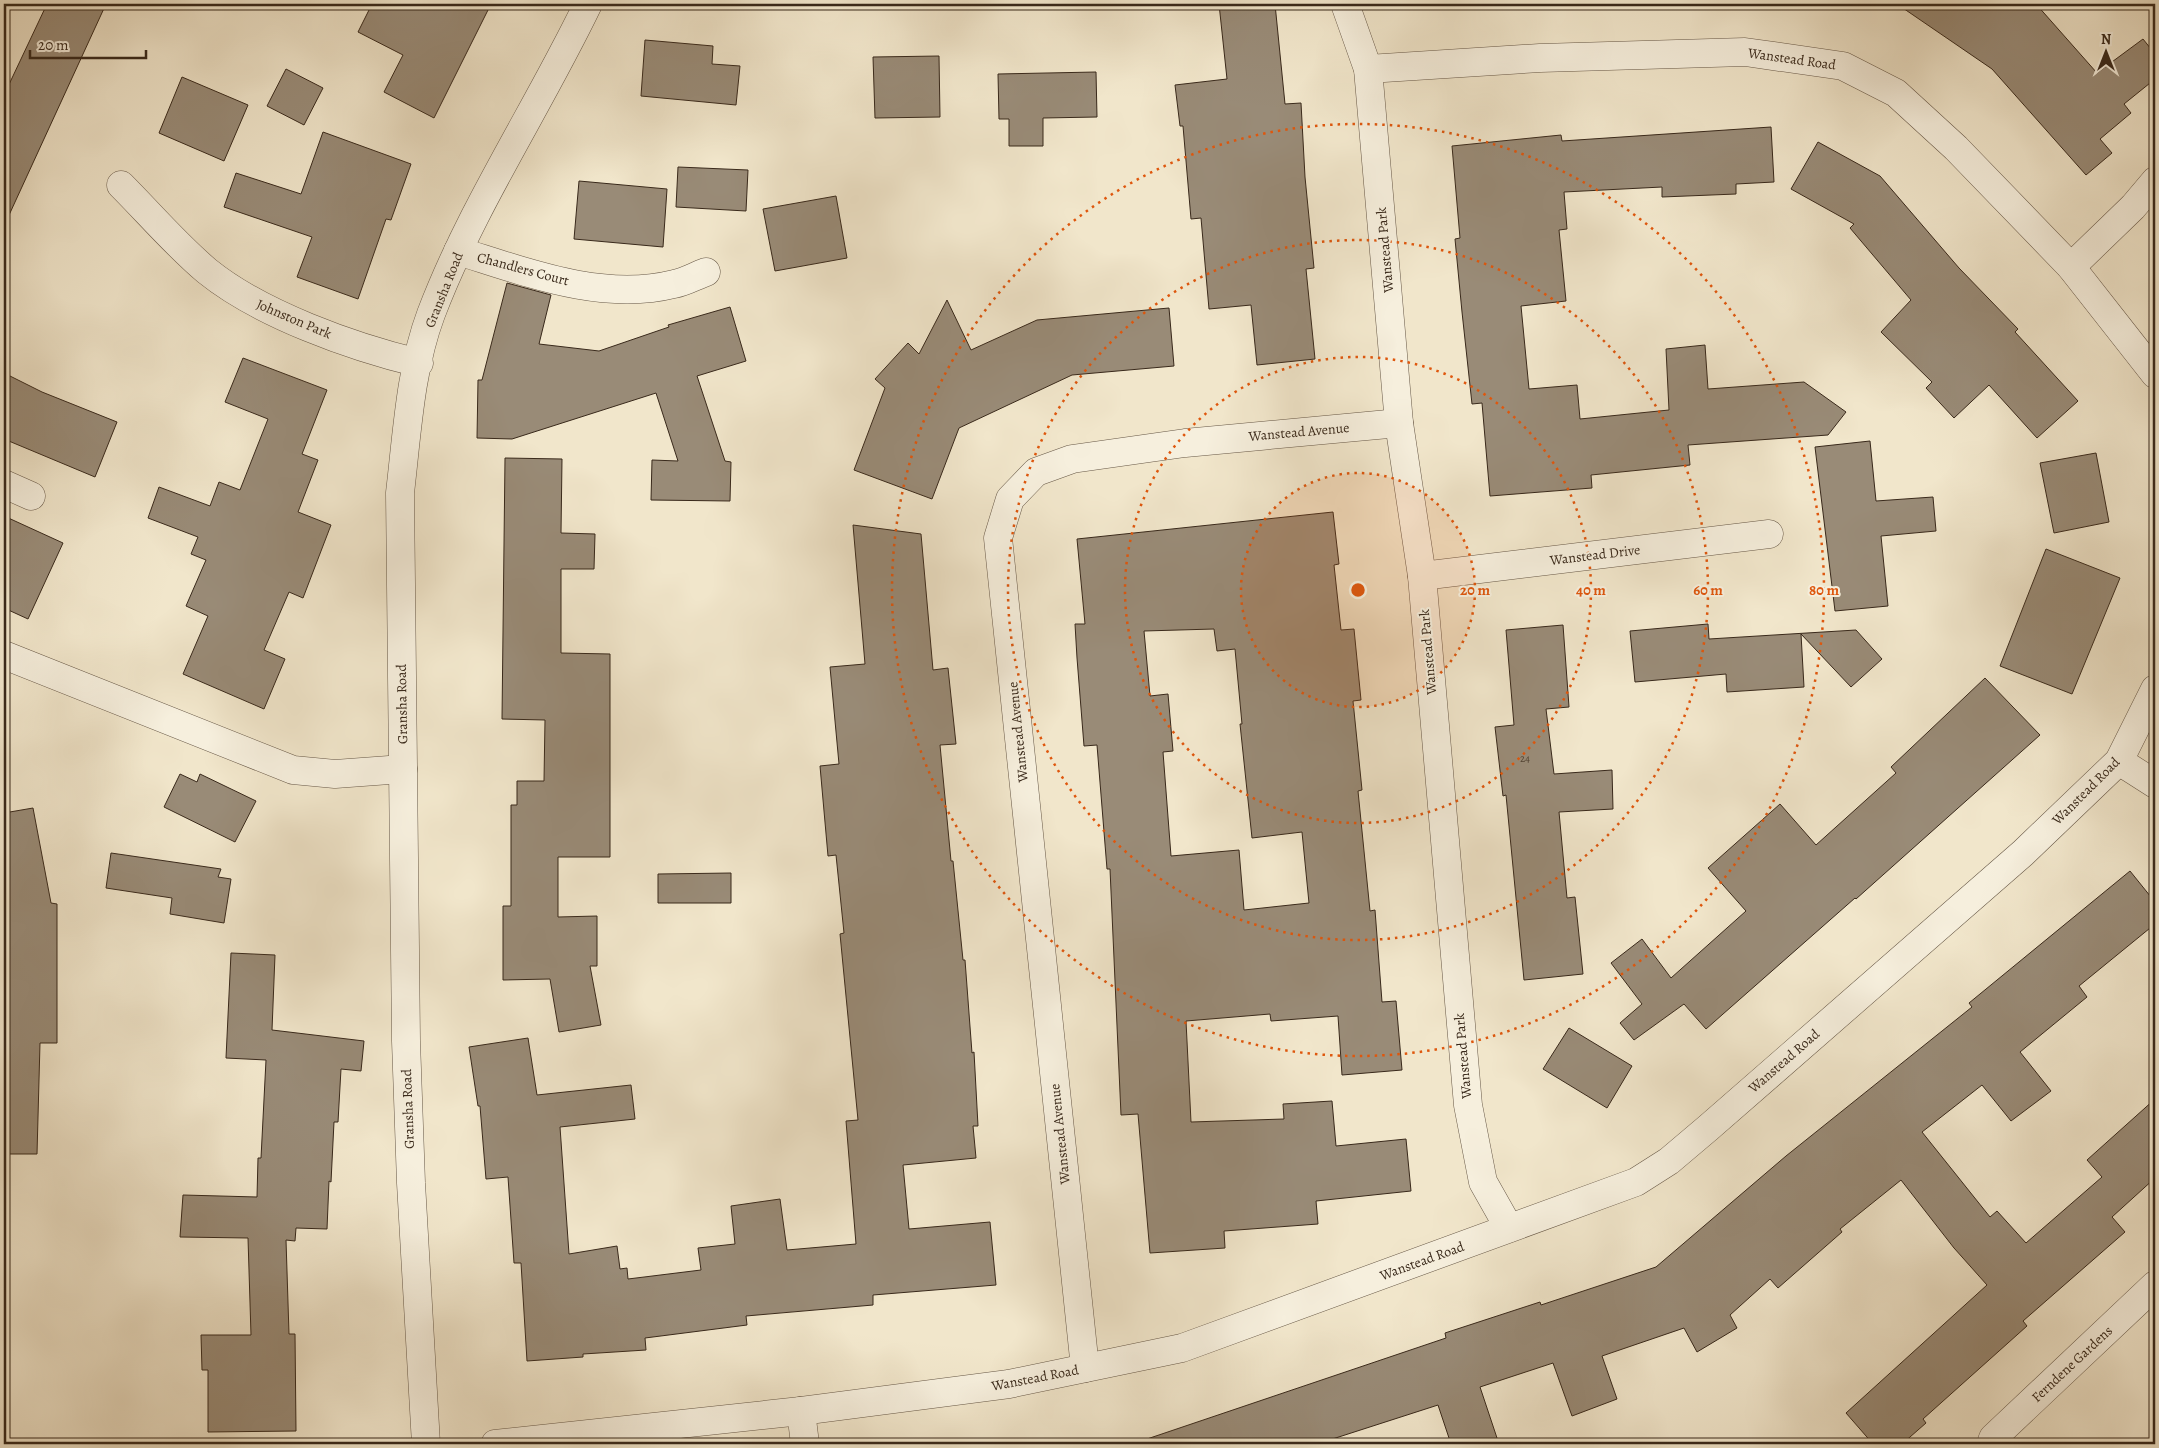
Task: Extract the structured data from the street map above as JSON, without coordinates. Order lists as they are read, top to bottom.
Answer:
{
  "streets": {
    "street": [
      "Wanstead Road",
      "Wanstead Park",
      "Chandlers Court",
      "Gransha Road",
      "Johnston Park",
      "Wanstead Avenue",
      "Wanstead Drive",
      "Ferndene Gardens"
    ]
  },
  "crossings": [
    ["Wanstead Road", "Wanstead Park"],
    ["Wanstead Road", "Wanstead Avenue"],
    ["Wanstead Park", "Wanstead Avenue"],
    ["Wanstead Park", "Wanstead Drive"],
    ["Chandlers Court", "Gransha Road"],
    ["Gransha Road", "Johnston Park"]
  ],
  "house_numbers": ["24"],
  "scale_bar": "20 m",
  "north": "top",
  "rings": [
    "20 m",
    "40 m",
    "60 m",
    "80 m"
  ]
}
